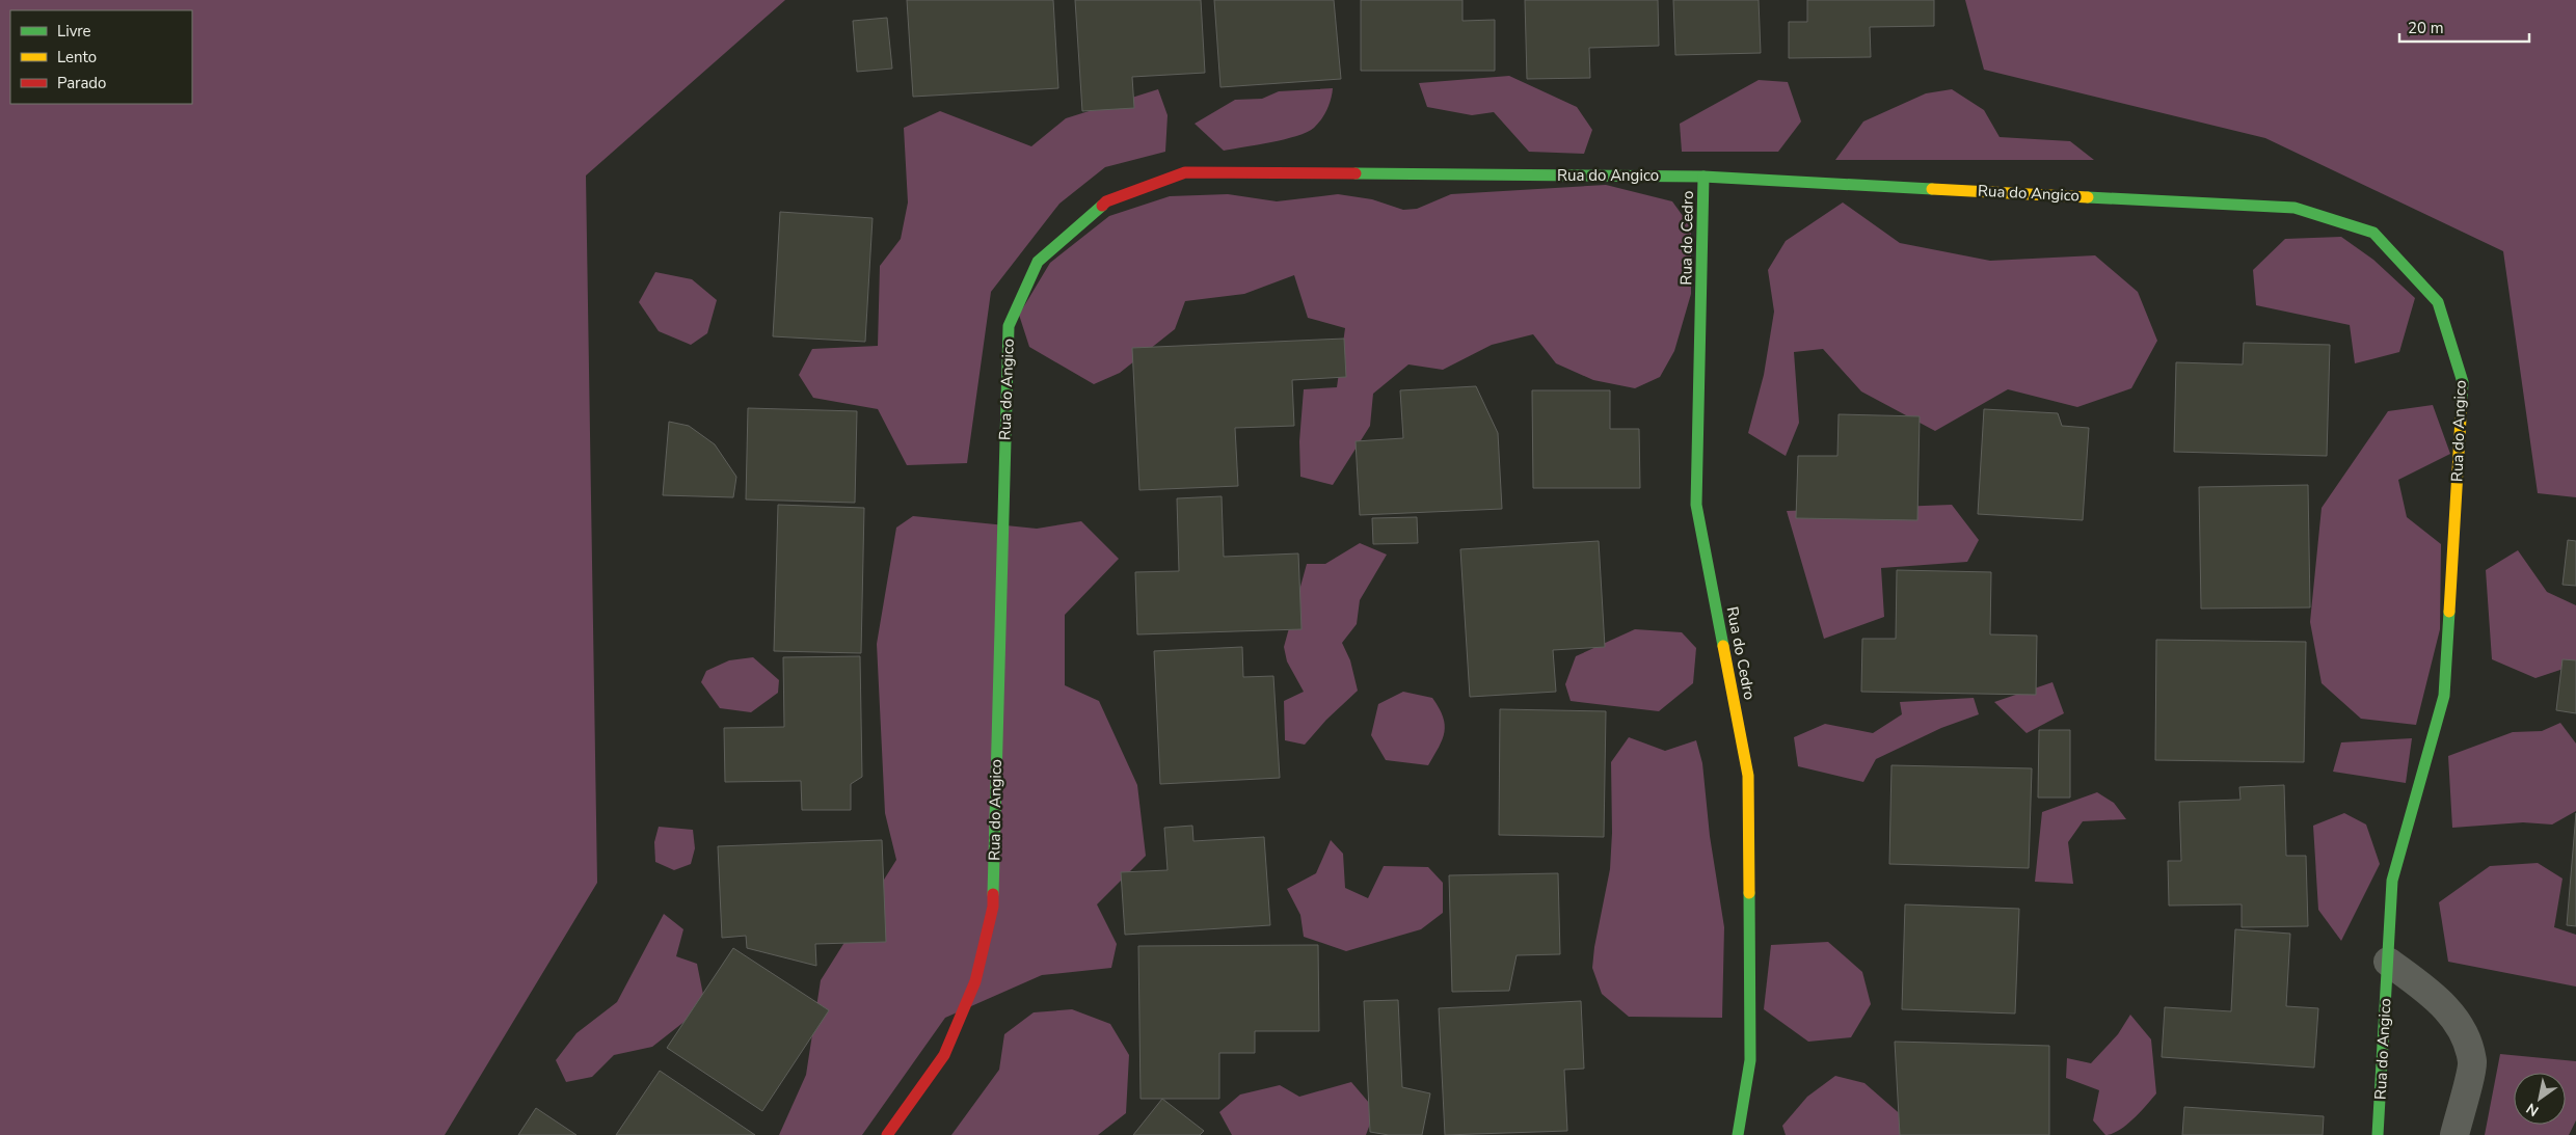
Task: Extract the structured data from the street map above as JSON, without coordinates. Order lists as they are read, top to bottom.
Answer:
{
  "streets": {
    "street": ["Rua do Angico", "Rua do Cedro"]
  },
  "crossings": [
    ["Rua do Angico", "Rua do Cedro"]
  ],
  "legend": ["Livre", "Lento", "Parado"],
  "scale_bar": "20 m",
  "north": "bottom left"
}
